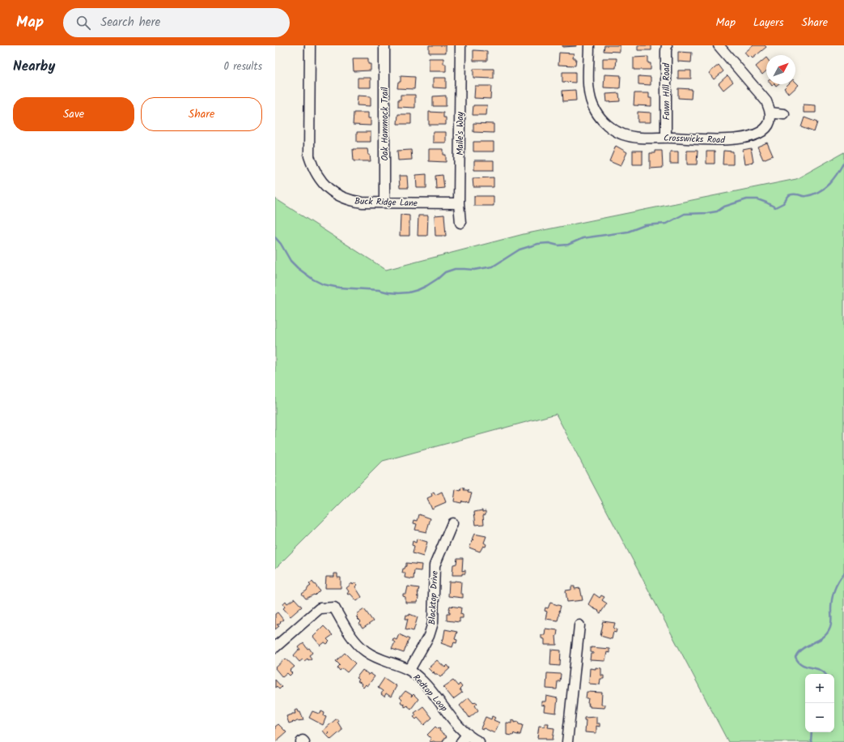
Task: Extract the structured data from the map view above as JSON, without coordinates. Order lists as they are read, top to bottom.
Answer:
{
  "streets": {
    "street": [
      "Fawn Hill Road",
      "Oak Hammock Trail",
      "Maile's Way",
      "Crosswicks Road",
      "Buck Ridge Lane",
      "Blacktop Drive",
      "Redtop Loop"
    ]
  },
  "crossings": [
    ["Fawn Hill Road", "Crosswicks Road"],
    ["Oak Hammock Trail", "Buck Ridge Lane"],
    ["Maile's Way", "Buck Ridge Lane"],
    ["Blacktop Drive", "Redtop Loop"]
  ],
  "north": "top right",
  "page": {
    "header": "Map",
    "search": "Search here",
    "nav": ["Map", "Layers", "Share"],
    "heading": ["Nearby", "0 results"],
    "buttons": ["Save", "Share"],
    "map_buttons": ["+", "−"]
  }
}
